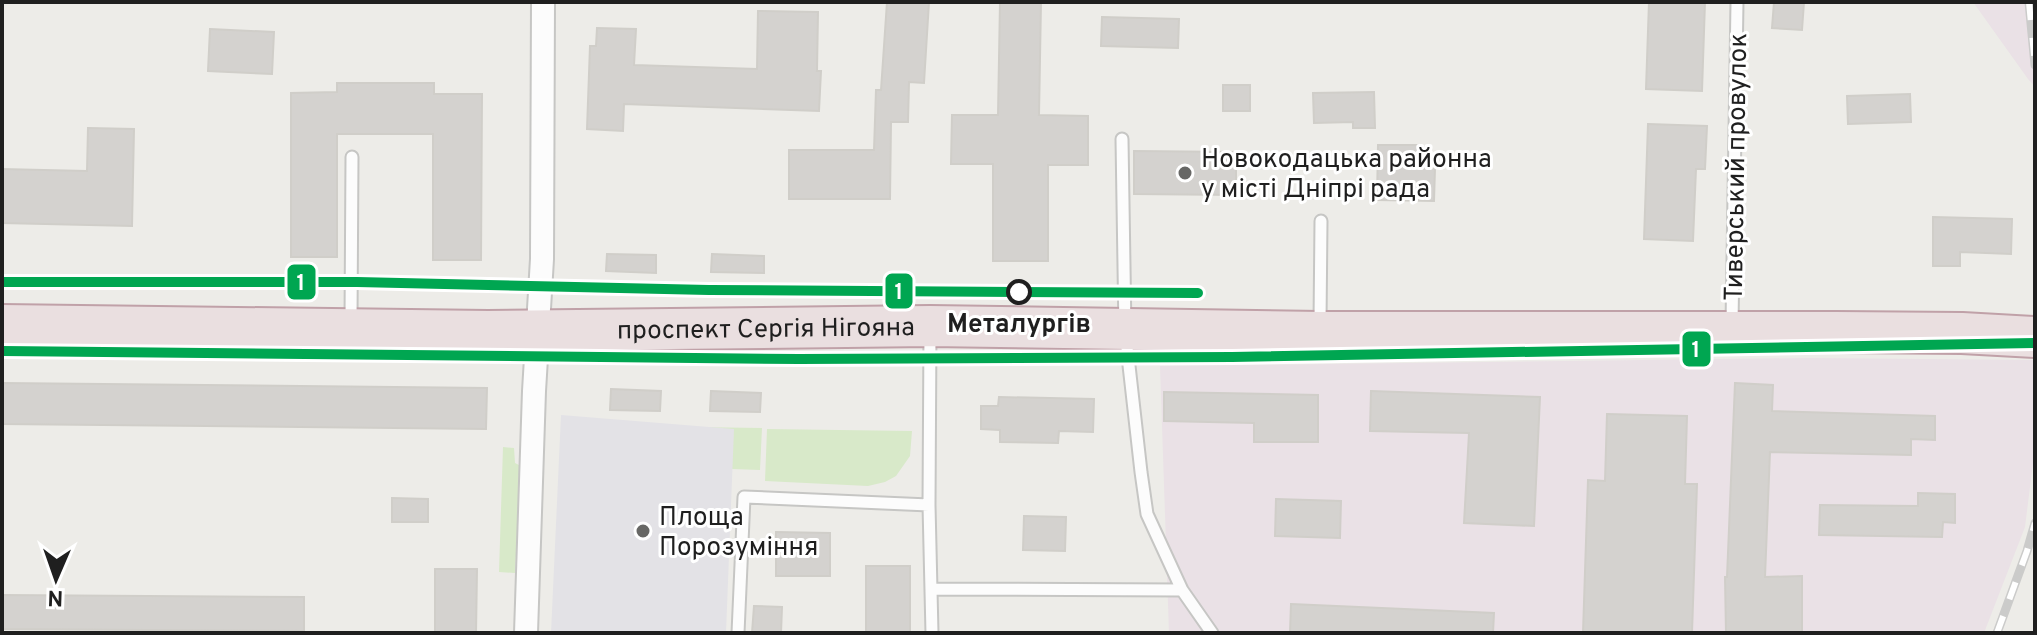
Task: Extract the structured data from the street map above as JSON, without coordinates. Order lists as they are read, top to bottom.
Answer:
{
  "streets": {
    "highway": ["проспект Сергія Нігояна"],
    "lane": ["Тиверський провулок"]
  },
  "crossings": [
    ["Тиверський провулок", "проспект Сергія Нігояна"]
  ],
  "places": ["Новокодацька районна у місті Дніпрі рада", "Металургів", "Площа Порозуміння"],
  "lines": ["transit line 1"],
  "north": "bottom"
}
